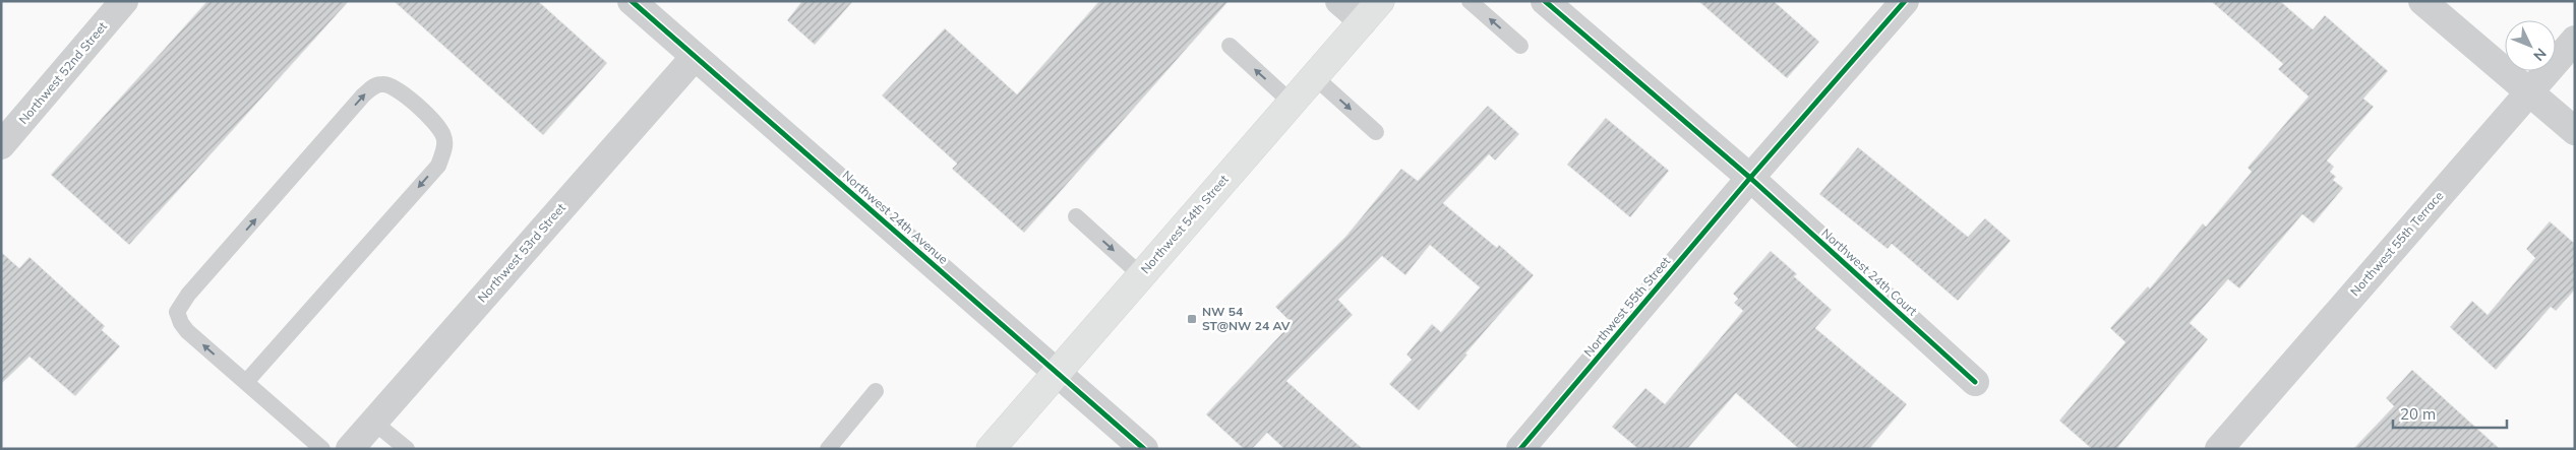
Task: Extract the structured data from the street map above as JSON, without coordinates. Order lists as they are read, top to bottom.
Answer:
{
  "streets": {
    "main road": ["Northwest 54th Street"],
    "street": [
      "Northwest 52nd Street",
      "Northwest 24th Avenue",
      "Northwest 55th Terrace",
      "Northwest 53rd Street",
      "Northwest 24th Court",
      "Northwest 55th Street"
    ]
  },
  "crossings": [
    ["Northwest 24th Avenue", "Northwest 54th Street"],
    ["Northwest 24th Avenue", "Northwest 53rd Street"],
    ["Northwest 24th Court", "Northwest 55th Street"]
  ],
  "places": {
    "transit": ["NW 54 ST@NW 24 AV"]
  },
  "scale_bar": "20 m",
  "north": "bottom right"
}
